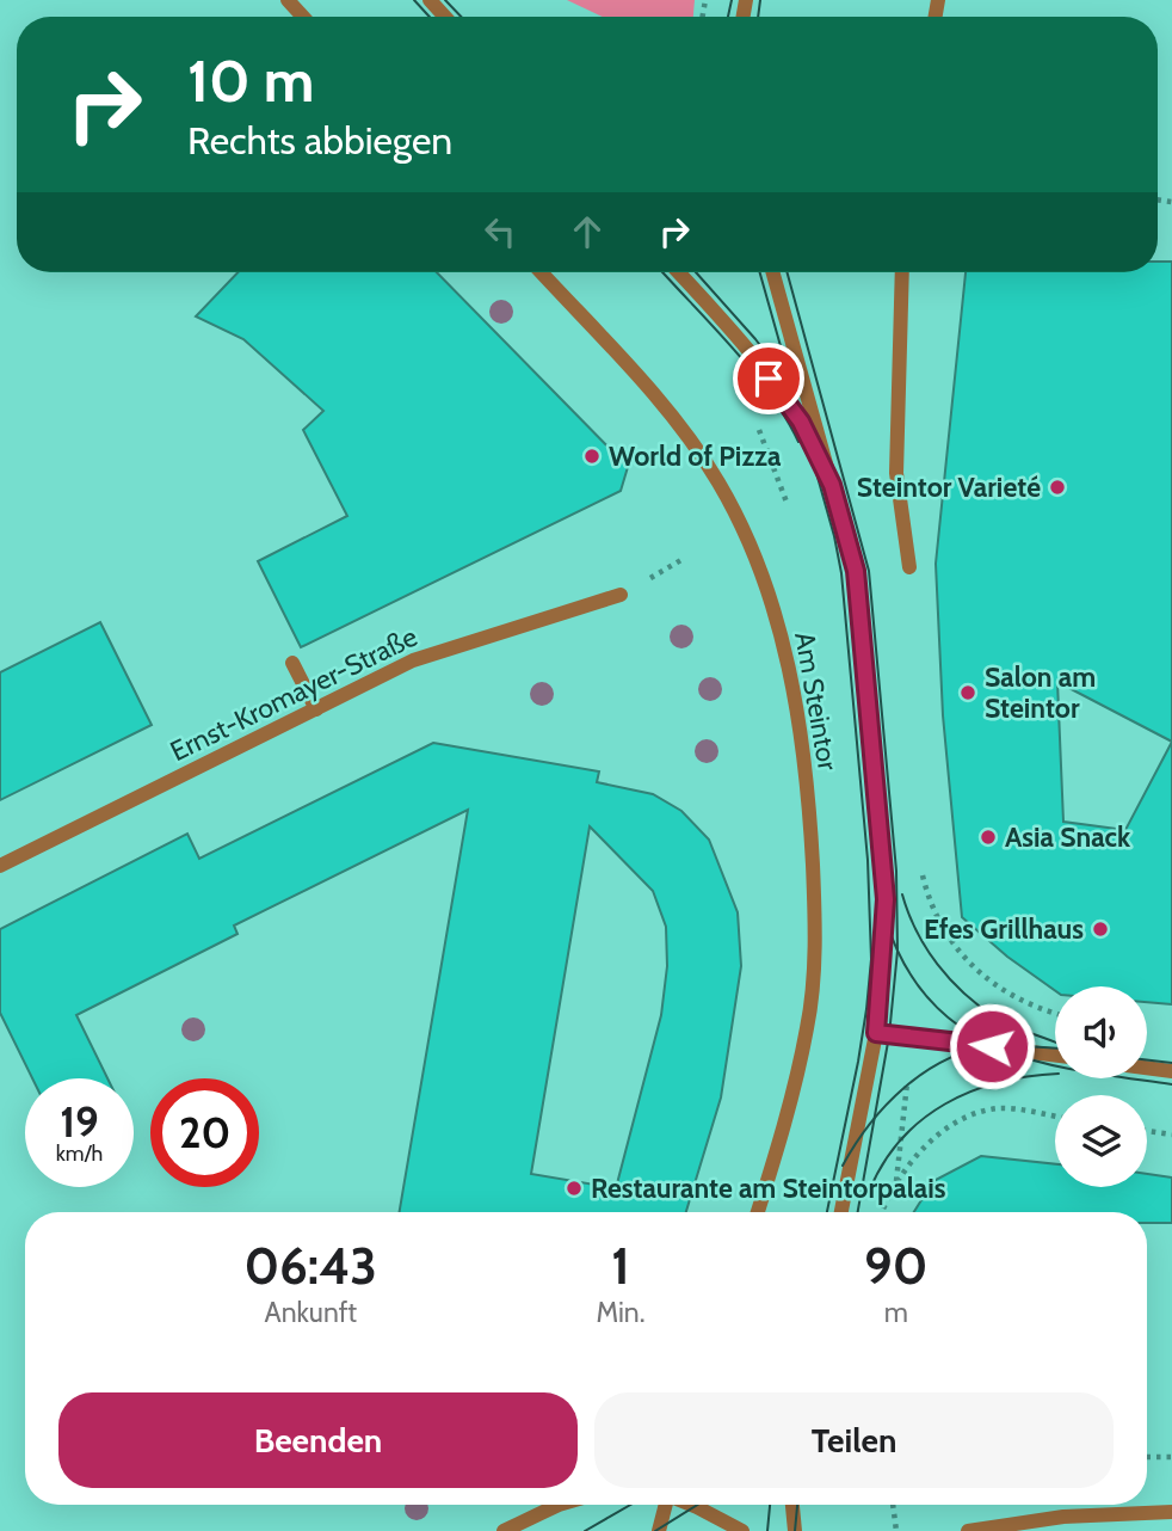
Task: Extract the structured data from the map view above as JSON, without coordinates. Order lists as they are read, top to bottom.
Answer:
{
  "streets": {
    "street": ["Ernst-Kromayer-Straße", "Am Steintor"]
  },
  "places": [
    "World of Pizza",
    "Steintor Varieté",
    "Salon am Steintor",
    "Asia Snack",
    "Efes Grillhaus",
    "Restaurante am Steintorpalais"
  ],
  "page": {
    "turn": ["10 m", "Rechts abbiegen"],
    "speed": "19 km/h",
    "limit": "20",
    "eta": [
      "06:43",
      "Ankunft",
      "1",
      "Min.",
      "90",
      "m"
    ],
    "buttons": ["Beenden", "Teilen"]
  }
}
